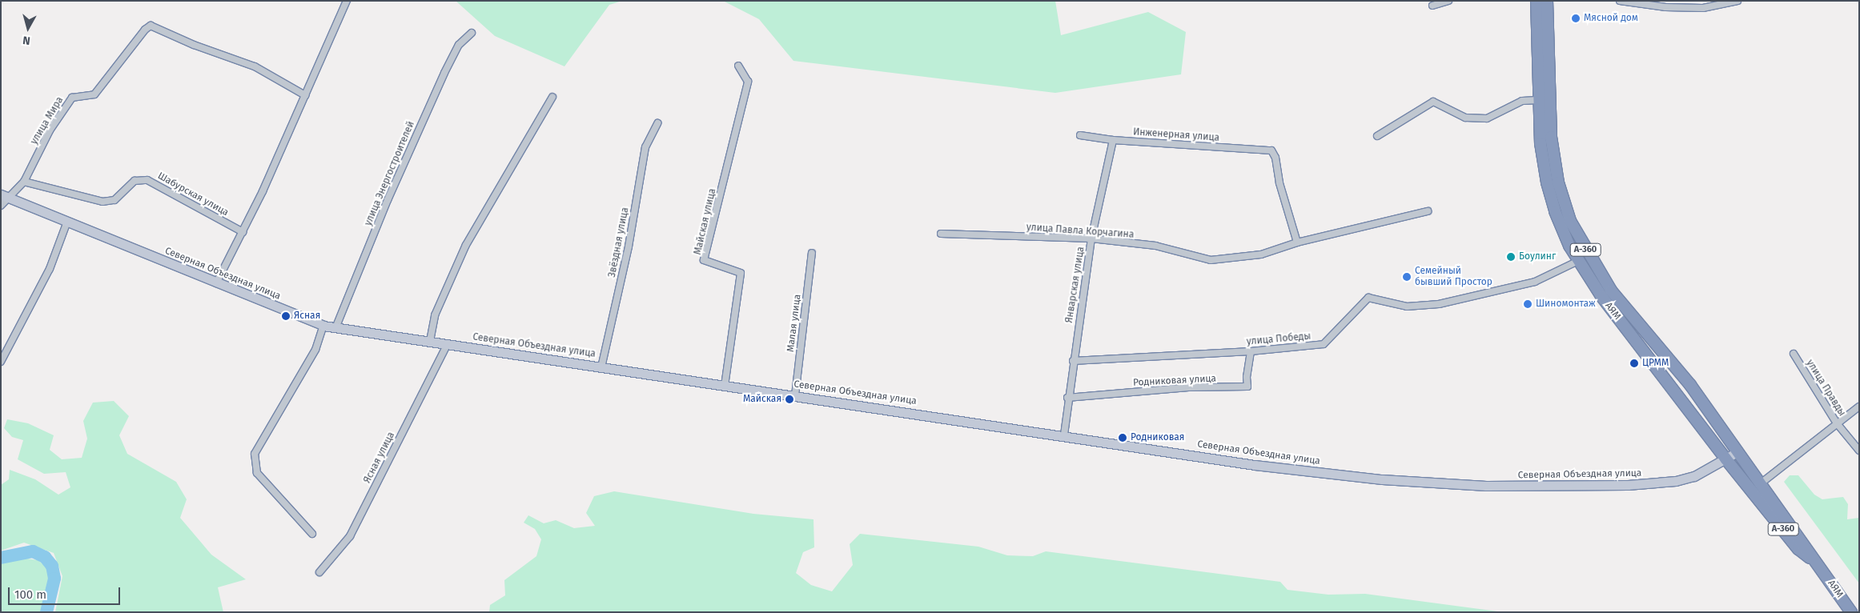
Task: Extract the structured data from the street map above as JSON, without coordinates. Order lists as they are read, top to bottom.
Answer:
{
  "streets": {
    "highway": ["А-360", "АЯМ"],
    "street": [
      "улица Мира",
      "Инженерная улица",
      "улица Энергостроителей",
      "Шабурская улица",
      "Майская улица",
      "улица Павла Корчагина",
      "Звёздная улица",
      "Северная Объездная улица",
      "Январская улица",
      "Малая улица",
      "улица Победы",
      "Родниковая улица",
      "улица Правды",
      "Ясная улица"
    ]
  },
  "crossings": [
    ["улица Мира", "Шабурская улица"],
    ["улица Мира", "Северная Объездная улица"],
    ["Инженерная улица", "улица Павла Корчагина"],
    ["Инженерная улица", "Январская улица"],
    ["улица Энергостроителей", "Северная Объездная улица"],
    ["Майская улица", "Северная Объездная улица"],
    ["улица Павла Корчагина", "Январская улица"],
    ["Звёздная улица", "Северная Объездная улица"],
    ["Северная Объездная улица", "Январская улица"],
    ["Северная Объездная улица", "АЯМ"],
    ["Северная Объездная улица", "Малая улица"],
    ["Северная Объездная улица", "Ясная улица"],
    ["Январская улица", "улица Победы"],
    ["Январская улица", "Родниковая улица"],
    ["АЯМ", "улица Победы"],
    ["улица Победы", "Родниковая улица"]
  ],
  "places": [
    "Мясной дом",
    "Боулинг",
    "Семейный бывший Простор",
    "Шиномонтаж",
    "Ясная",
    "ЦРММ",
    "Майская",
    "Родниковая"
  ],
  "scale_bar": "100 m",
  "north": "bottom"
}
